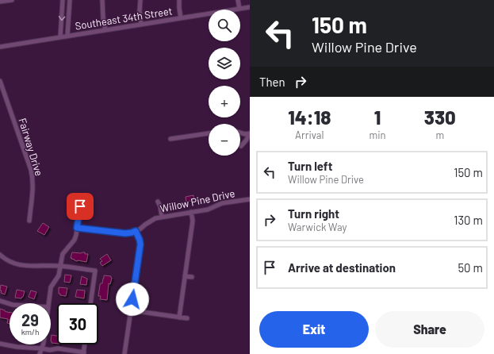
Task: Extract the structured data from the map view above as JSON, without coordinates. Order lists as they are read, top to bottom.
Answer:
{
  "streets": {
    "street": ["Southeast 34th Street", "Fairway Drive", "Willow Pine Drive"]
  },
  "page": {
    "turn": ["150 m", "Willow Pine Drive"],
    "map_buttons": ["+", "−"],
    "then": "Then",
    "eta": [
      "14:18",
      "Arrival",
      "1",
      "min",
      "330",
      "m"
    ],
    "list": [
      {
        "name": "Turn left",
        "note": "Willow Pine Drive",
        "value": "150 m"
      },
      {
        "name": "Turn right",
        "note": "Warwick Way",
        "value": "130 m"
      },
      {
        "name": "Arrive at destination",
        "value": "50 m"
      }
    ],
    "speed": "29 km/h",
    "limit": "30",
    "buttons": ["Exit", "Share"]
  }
}
